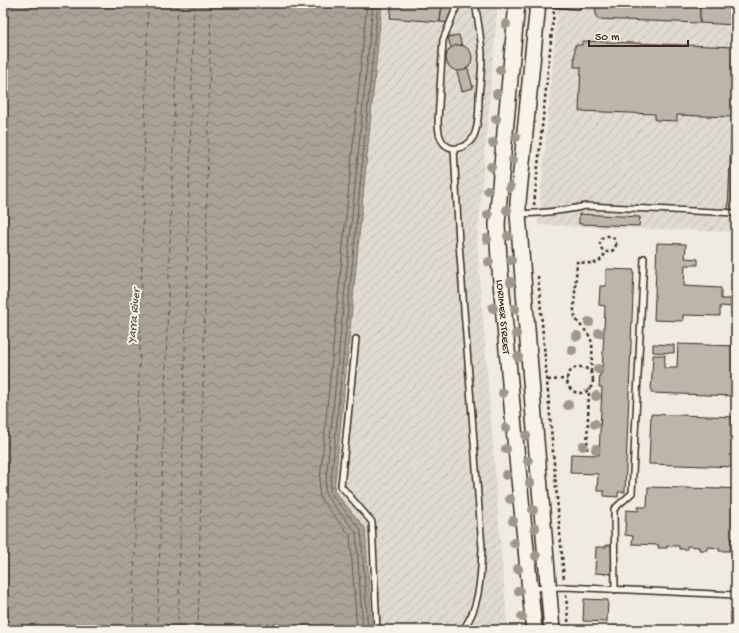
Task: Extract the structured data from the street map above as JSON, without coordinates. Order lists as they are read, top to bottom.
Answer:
{
  "streets": {
    "main road": ["LORIMER STREET"]
  },
  "water": ["Yarra River"],
  "scale_bar": "50 m"
}
